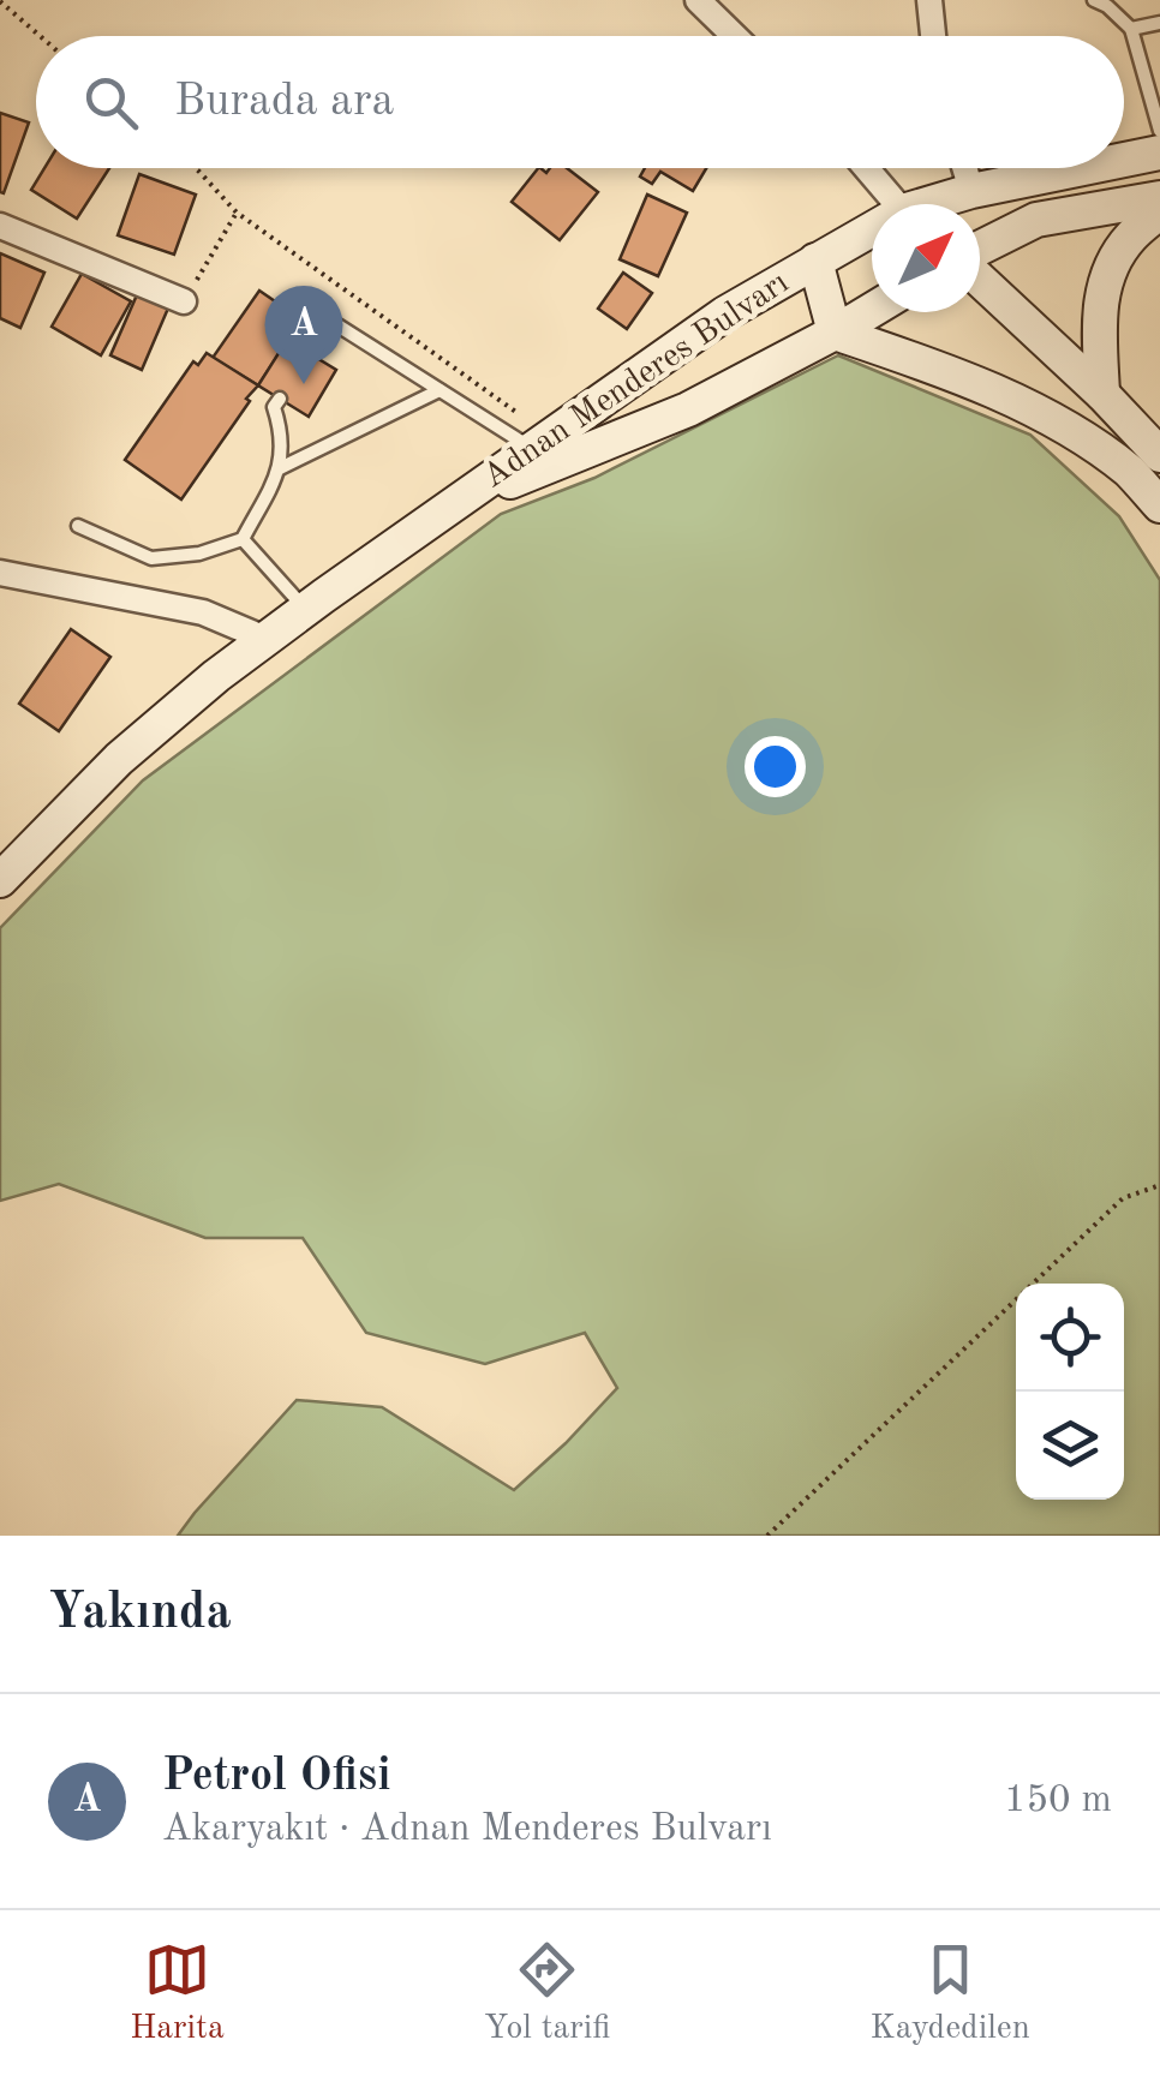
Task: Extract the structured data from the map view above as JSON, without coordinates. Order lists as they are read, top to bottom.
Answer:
{
  "streets": {
    "main road": ["Adnan Menderes Bulvarı"]
  },
  "north": "top right",
  "page": {
    "search": "Burada ara",
    "pins": "A",
    "heading": "Yakında",
    "list": [
      {
        "mark": "A",
        "name": "Petrol Ofisi",
        "note": "Akaryakıt · Adnan Menderes Bulvarı",
        "value": "150 m"
      }
    ],
    "nav": ["Harita", "Yol tarifi", "Kaydedilen"]
  }
}
